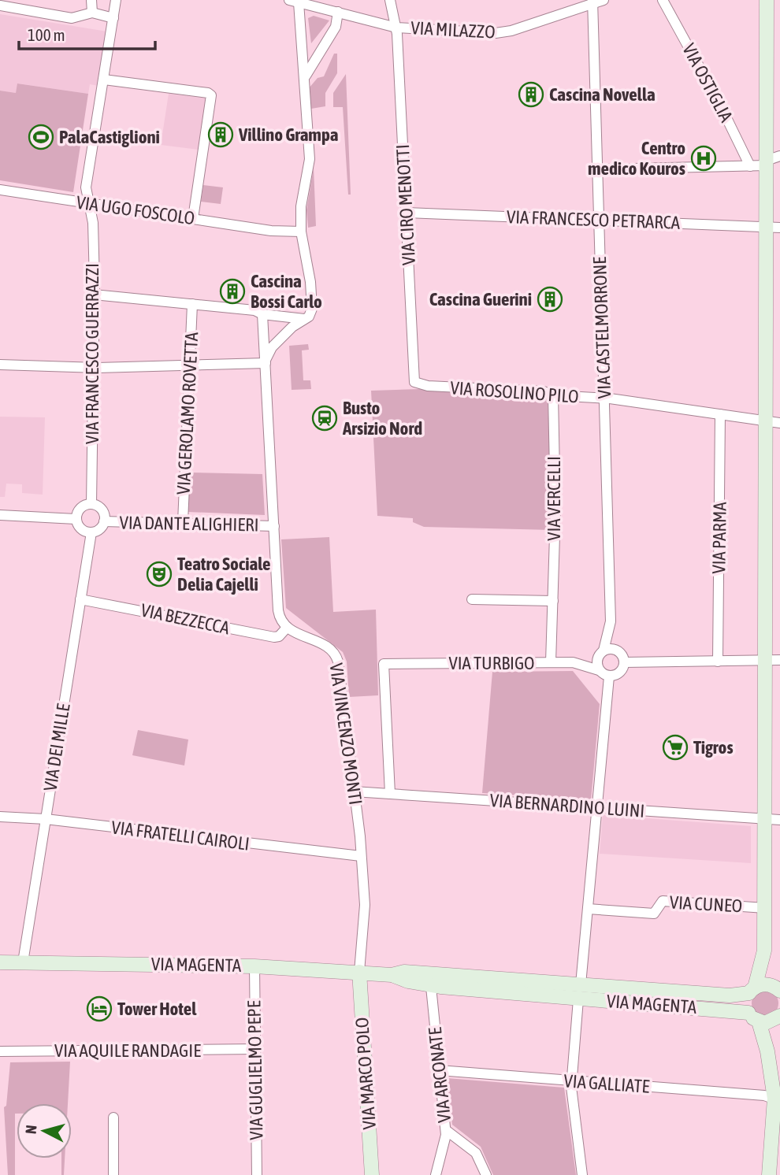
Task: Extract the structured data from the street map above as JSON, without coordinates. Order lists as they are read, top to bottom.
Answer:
{
  "streets": {
    "street": [
      "VIA MILAZZO",
      "VIA OSTIGLIA",
      "VIA CIRO MENOTTI",
      "VIA UGO FOSCOLO",
      "VIA FRANCESCO PETRARCA",
      "VIA CASTELMORRONE",
      "VIA FRANCESCO GUERRAZZI",
      "VIA ROSOLINO PILO",
      "VIA GEROLAMO ROVETTA",
      "VIA VERCELLI",
      "VIA DANTE ALIGHIERI",
      "VIA PARMA",
      "VIA BEZZECCA",
      "VIA TURBIGO",
      "VIA VINCENZO MONTI",
      "VIA DEI MILLE",
      "VIA BERNARDINO LUINI",
      "VIA FRATELLI CAIROLI",
      "VIA CUNEO",
      "VIA MAGENTA",
      "VIA AQUILE RANDAGIE",
      "VIA GUGLIELMO PEPE",
      "VIA MARCO POLO",
      "VIA ARCONATE",
      "VIA GALLIATE"
    ]
  },
  "crossings": [
    ["VIA MILAZZO", "VIA CIRO MENOTTI"],
    ["VIA MILAZZO", "VIA CASTELMORRONE"],
    ["VIA CIRO MENOTTI", "VIA FRANCESCO PETRARCA"],
    ["VIA CIRO MENOTTI", "VIA ROSOLINO PILO"],
    ["VIA UGO FOSCOLO", "VIA FRANCESCO GUERRAZZI"],
    ["VIA FRANCESCO PETRARCA", "VIA CASTELMORRONE"],
    ["VIA CASTELMORRONE", "VIA ROSOLINO PILO"],
    ["VIA CASTELMORRONE", "VIA TURBIGO"],
    ["VIA FRANCESCO GUERRAZZI", "VIA DANTE ALIGHIERI"],
    ["VIA FRANCESCO GUERRAZZI", "VIA DEI MILLE"],
    ["VIA ROSOLINO PILO", "VIA VERCELLI"],
    ["VIA ROSOLINO PILO", "VIA PARMA"],
    ["VIA GEROLAMO ROVETTA", "VIA DANTE ALIGHIERI"],
    ["VIA VERCELLI", "VIA TURBIGO"],
    ["VIA DANTE ALIGHIERI", "VIA DEI MILLE"],
    ["VIA BEZZECCA", "VIA VINCENZO MONTI"],
    ["VIA BEZZECCA", "VIA DEI MILLE"],
    ["VIA TURBIGO", "VIA BERNARDINO LUINI"],
    ["VIA VINCENZO MONTI", "VIA BERNARDINO LUINI"],
    ["VIA VINCENZO MONTI", "VIA FRATELLI CAIROLI"],
    ["VIA VINCENZO MONTI", "VIA MAGENTA"],
    ["VIA VINCENZO MONTI", "VIA MARCO POLO"],
    ["VIA DEI MILLE", "VIA FRATELLI CAIROLI"],
    ["VIA DEI MILLE", "VIA MAGENTA"],
    ["VIA MAGENTA", "VIA GUGLIELMO PEPE"],
    ["VIA MAGENTA", "VIA MARCO POLO"],
    ["VIA MAGENTA", "VIA ARCONATE"],
    ["VIA AQUILE RANDAGIE", "VIA GUGLIELMO PEPE"],
    ["VIA ARCONATE", "VIA GALLIATE"]
  ],
  "places": {
    "building": [
      "Cascina Novella",
      "Villino Grampa",
      "Cascina Bossi Carlo",
      "Cascina Guerini"
    ],
    "sports": ["PalaCastiglioni"],
    "hospital": ["Centro medico Kouros"],
    "station": ["Busto Arsizio Nord"],
    "theatre": ["Teatro Sociale Delia Cajelli"],
    "supermarket": ["Tigros"],
    "hotel": ["Tower Hotel"]
  },
  "scale_bar": "100 m",
  "north": "left"
}
